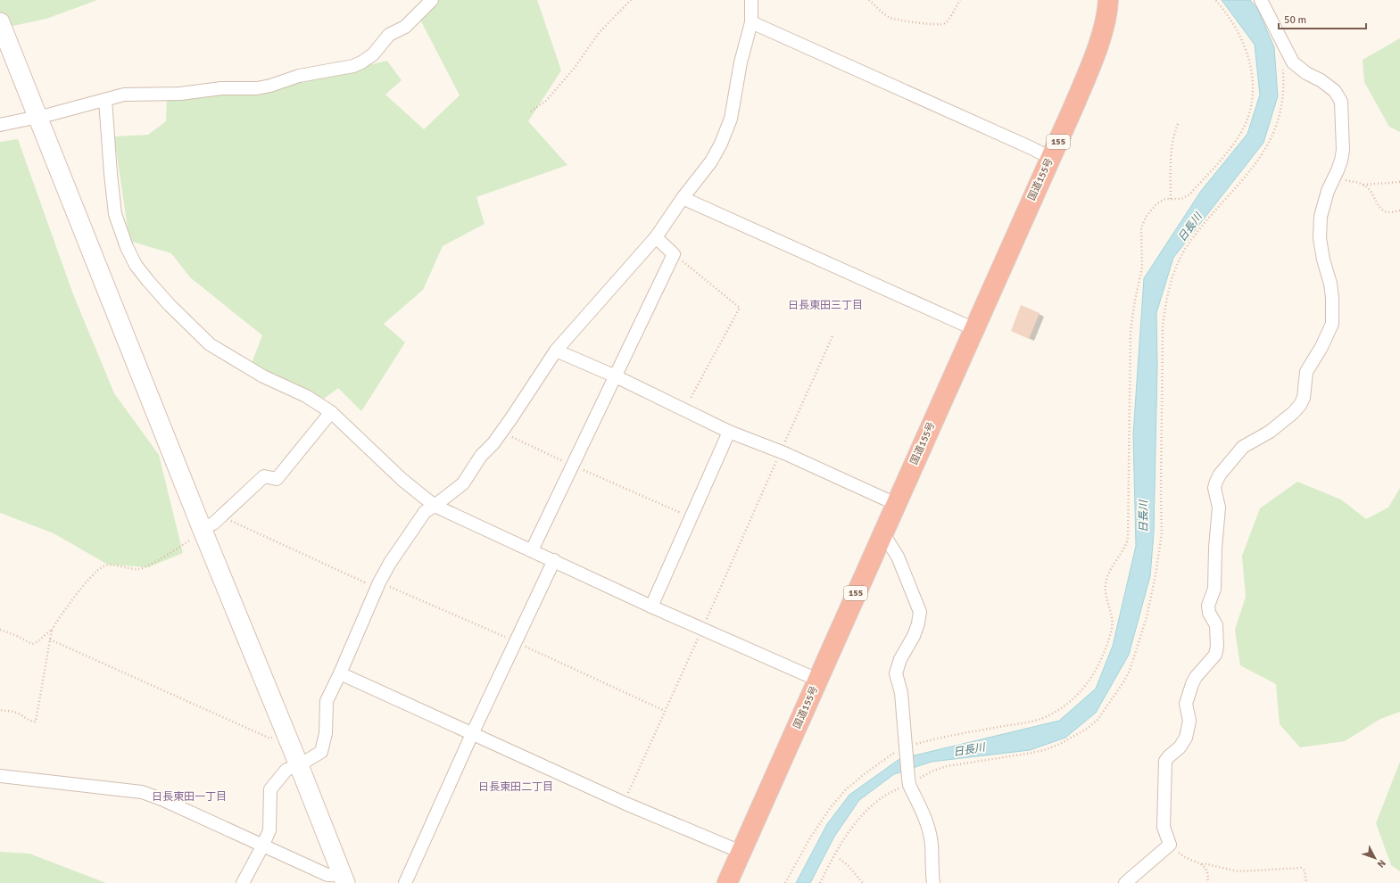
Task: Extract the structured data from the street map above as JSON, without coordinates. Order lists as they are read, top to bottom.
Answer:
{
  "streets": {
    "highway": ["155", "国道155号"]
  },
  "districts": ["日長東田三丁目", "日長東田二丁目", "日長東田一丁目"],
  "water": ["日長川"],
  "scale_bar": "50 m",
  "north": "bottom right"
}
